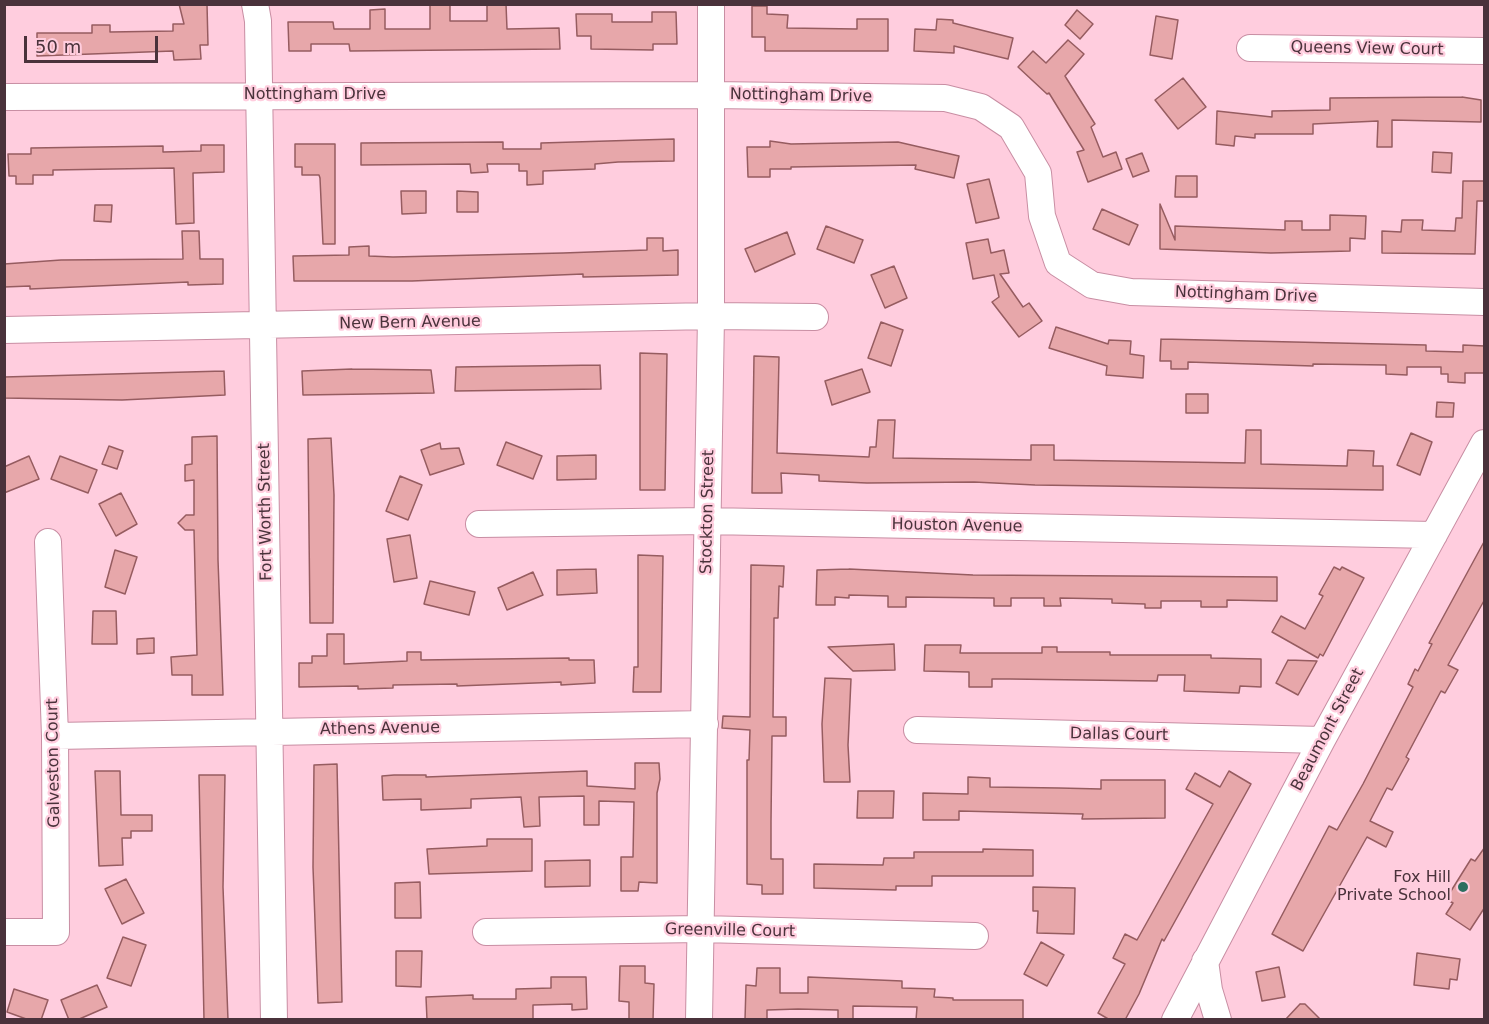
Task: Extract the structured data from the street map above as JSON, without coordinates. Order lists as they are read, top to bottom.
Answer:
{
  "streets": {
    "street": [
      "Queens View Court",
      "Nottingham Drive",
      "New Bern Avenue",
      "Fort Worth Street",
      "Stockton Street",
      "Houston Avenue",
      "Athens Avenue",
      "Beaumont Street",
      "Dallas Court",
      "Galveston Court",
      "Greenville Court"
    ]
  },
  "crossings": [
    ["Nottingham Drive", "Fort Worth Street"],
    ["Nottingham Drive", "Stockton Street"],
    ["New Bern Avenue", "Fort Worth Street"],
    ["New Bern Avenue", "Stockton Street"],
    ["Fort Worth Street", "Athens Avenue"],
    ["Stockton Street", "Houston Avenue"],
    ["Stockton Street", "Athens Avenue"],
    ["Stockton Street", "Greenville Court"],
    ["Houston Avenue", "Beaumont Street"],
    ["Athens Avenue", "Galveston Court"],
    ["Beaumont Street", "Dallas Court"]
  ],
  "places": ["Fox Hill Private School"],
  "scale_bar": "50 m"
}
